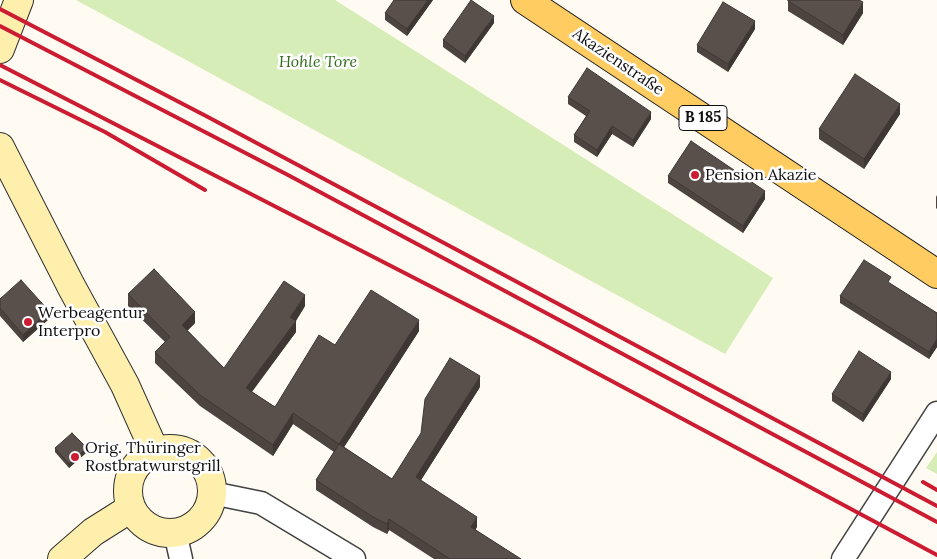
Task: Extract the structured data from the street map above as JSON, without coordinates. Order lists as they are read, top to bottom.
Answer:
{
  "streets": {
    "main road": ["Akazienstraße", "B 185"]
  },
  "parks": ["Hohle Tore"],
  "places": ["Pension Akazie", "Werbeagentur Interpro", "Orig. Thüringer Rostbratwurstgrill"]
}
